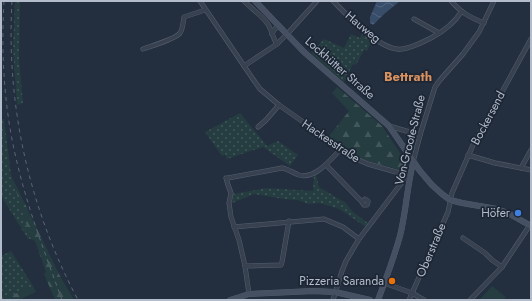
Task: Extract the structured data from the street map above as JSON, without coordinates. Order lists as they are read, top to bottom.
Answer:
{
  "streets": {
    "street": [
      "Hauweg",
      "Lockhütter Straße",
      "Bockersend",
      "Von-Groote-Straße",
      "Hackesstraße",
      "Oberstraße"
    ]
  },
  "crossings": [
    ["Lockhütter Straße", "Bockersend"],
    ["Lockhütter Straße", "Von-Groote-Straße"],
    ["Lockhütter Straße", "Oberstraße"],
    ["Bockersend", "Oberstraße"],
    ["Von-Groote-Straße", "Hackesstraße"]
  ],
  "districts": ["Bettrath"],
  "places": ["Höfer", "Pizzeria Saranda"]
}
